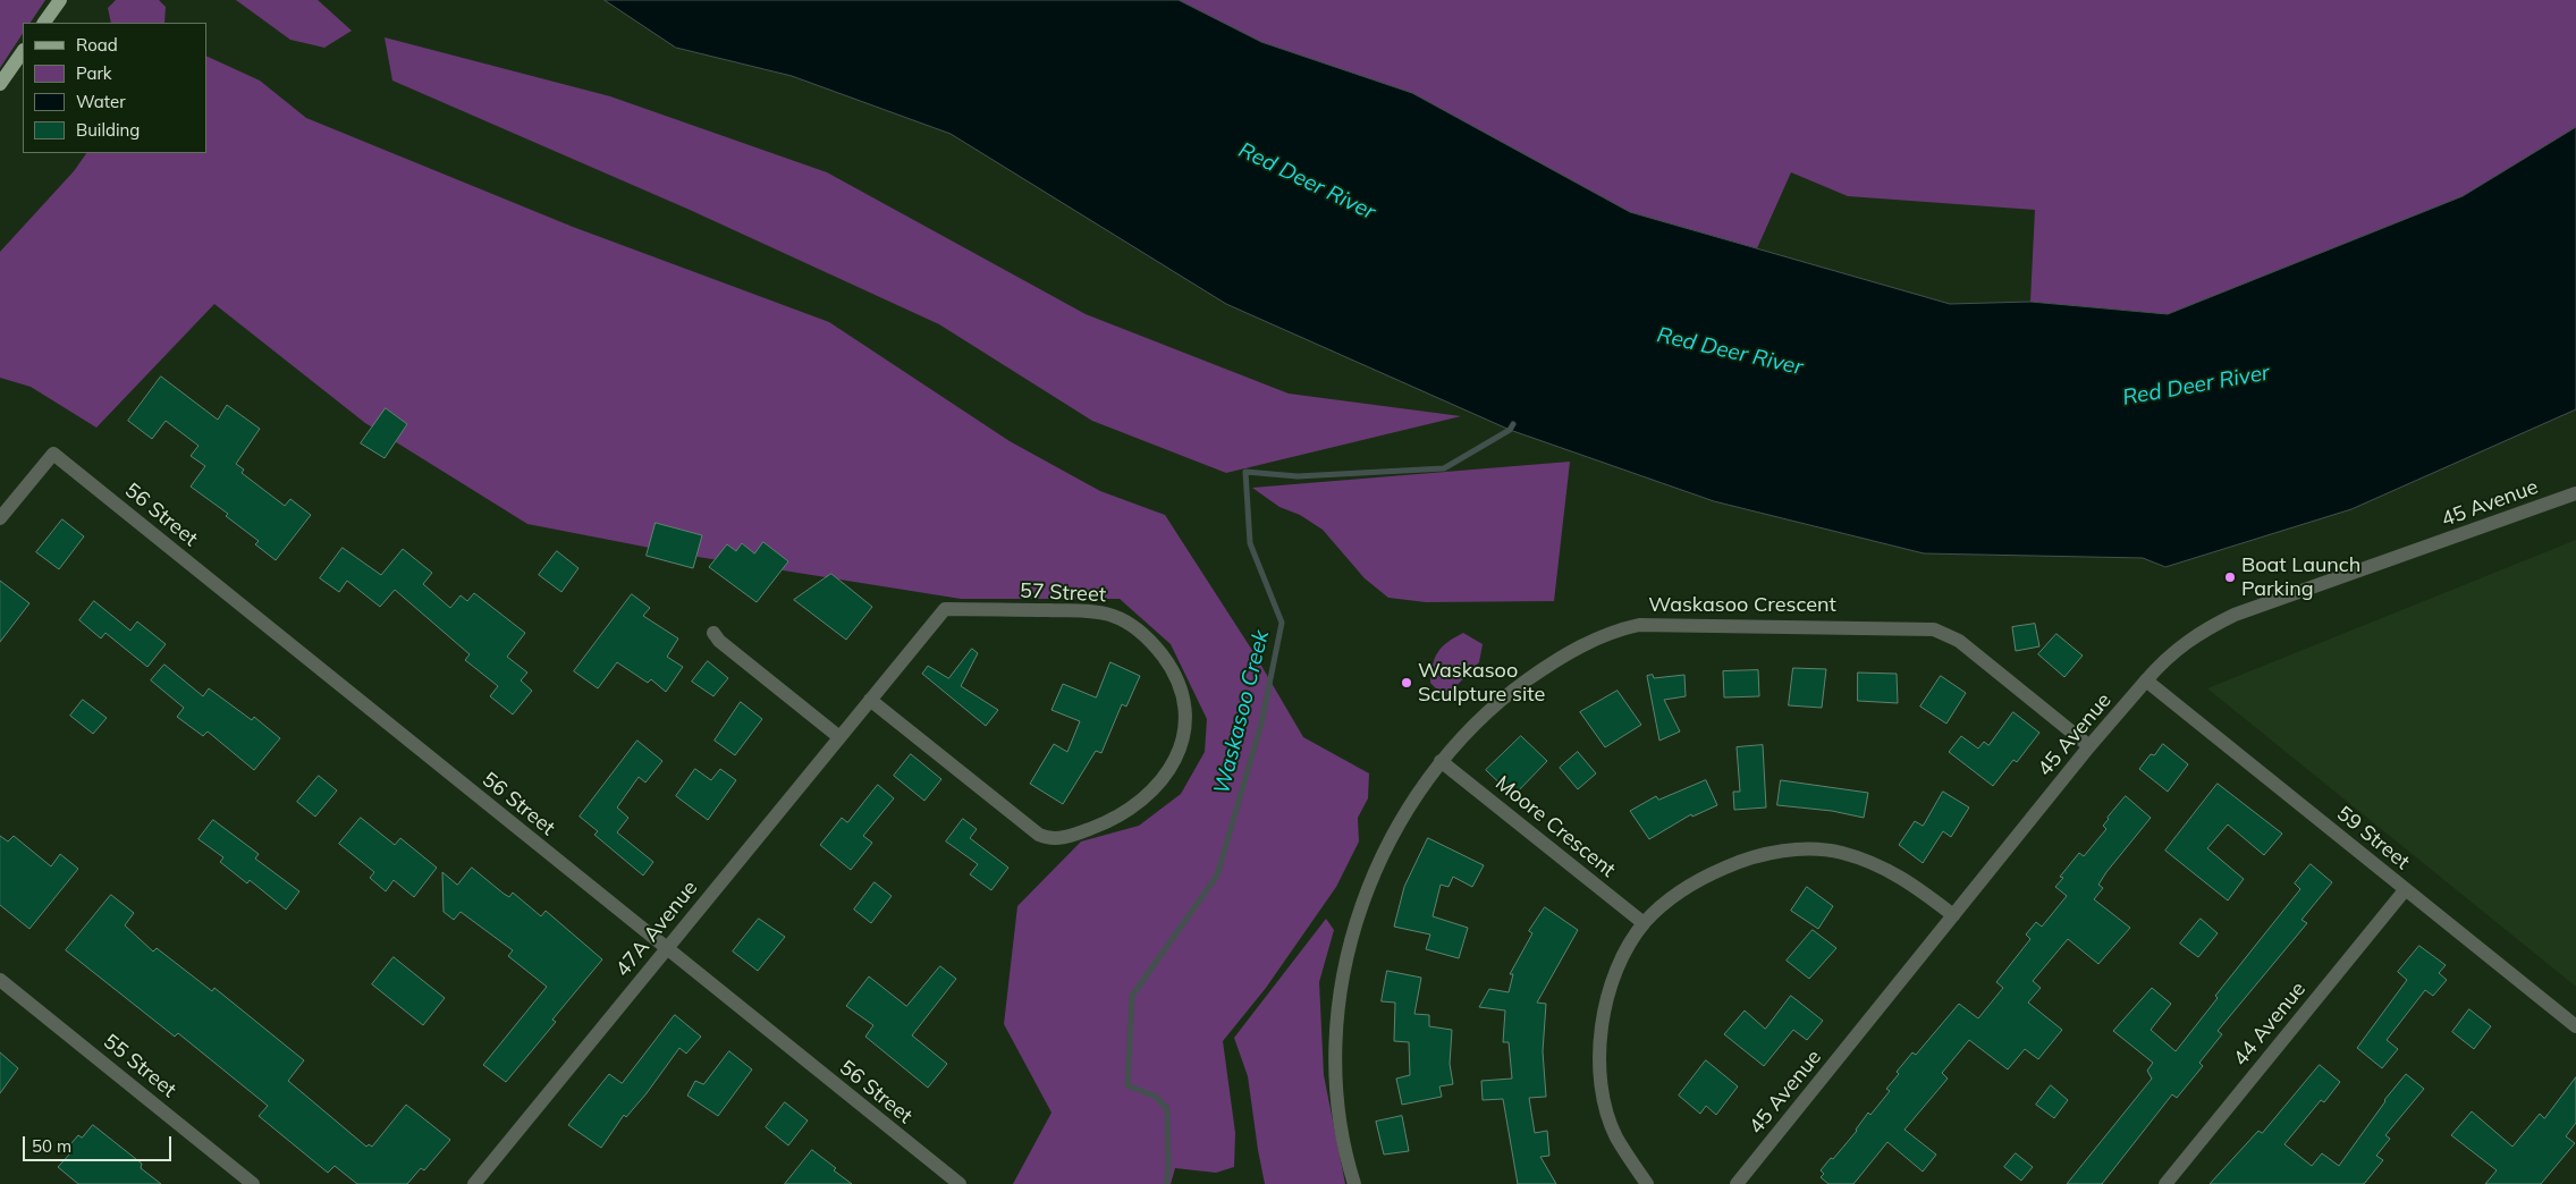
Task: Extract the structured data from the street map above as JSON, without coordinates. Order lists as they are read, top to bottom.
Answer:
{
  "streets": {
    "street": [
      "45 Avenue",
      "56 Street",
      "57 Street",
      "Waskasoo Crescent",
      "Moore Crescent",
      "59 Street",
      "47A Avenue",
      "44 Avenue",
      "55 Street"
    ]
  },
  "crossings": [
    ["45 Avenue", "Waskasoo Crescent"],
    ["45 Avenue", "59 Street"],
    ["56 Street", "47A Avenue"],
    ["57 Street", "47A Avenue"],
    ["Waskasoo Crescent", "Moore Crescent"],
    ["59 Street", "44 Avenue"]
  ],
  "water": ["Red Deer River", "Waskasoo Creek"],
  "places": ["Boat Launch Parking", "Waskasoo Sculpture site"],
  "legend": [
    "Road",
    "Park",
    "Water",
    "Building"
  ],
  "scale_bar": "50 m"
}
